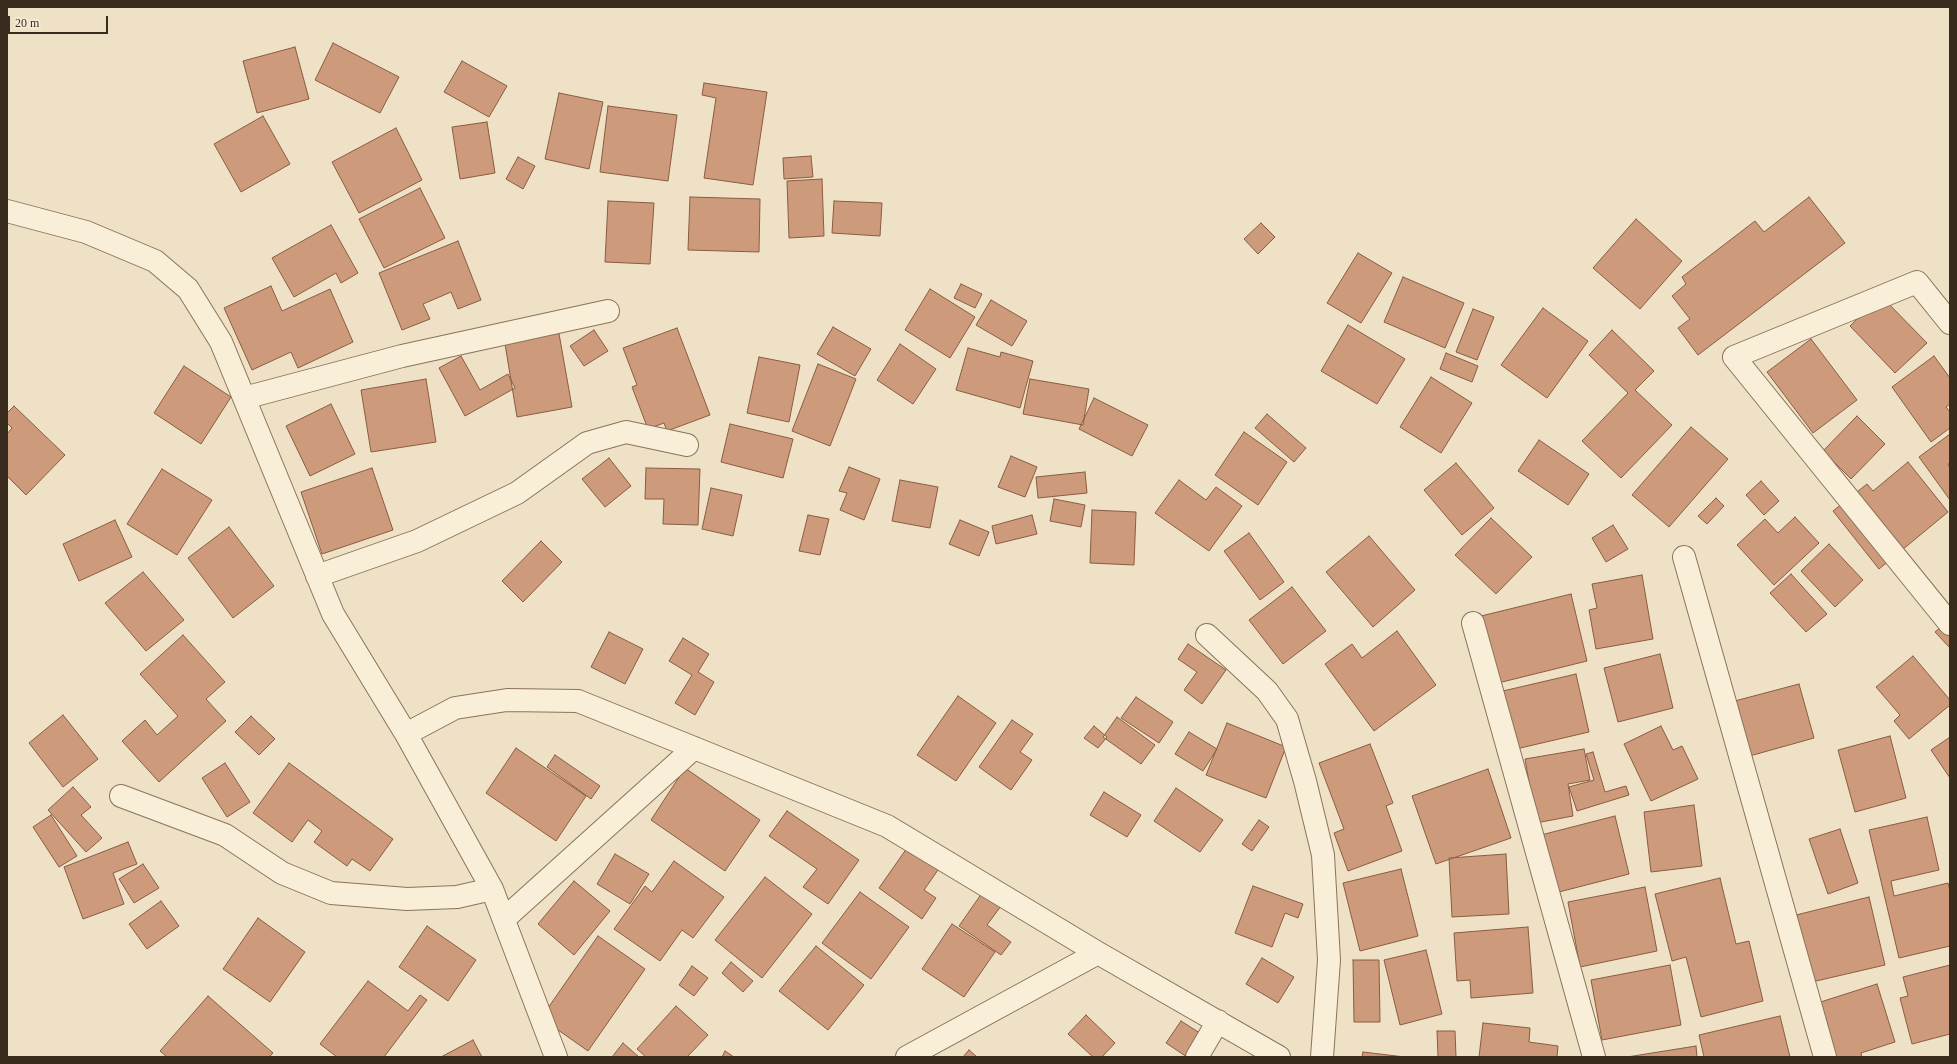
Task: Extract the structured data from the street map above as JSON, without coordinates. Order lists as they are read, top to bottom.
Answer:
{
  "scale_bar": "20 m"
}
